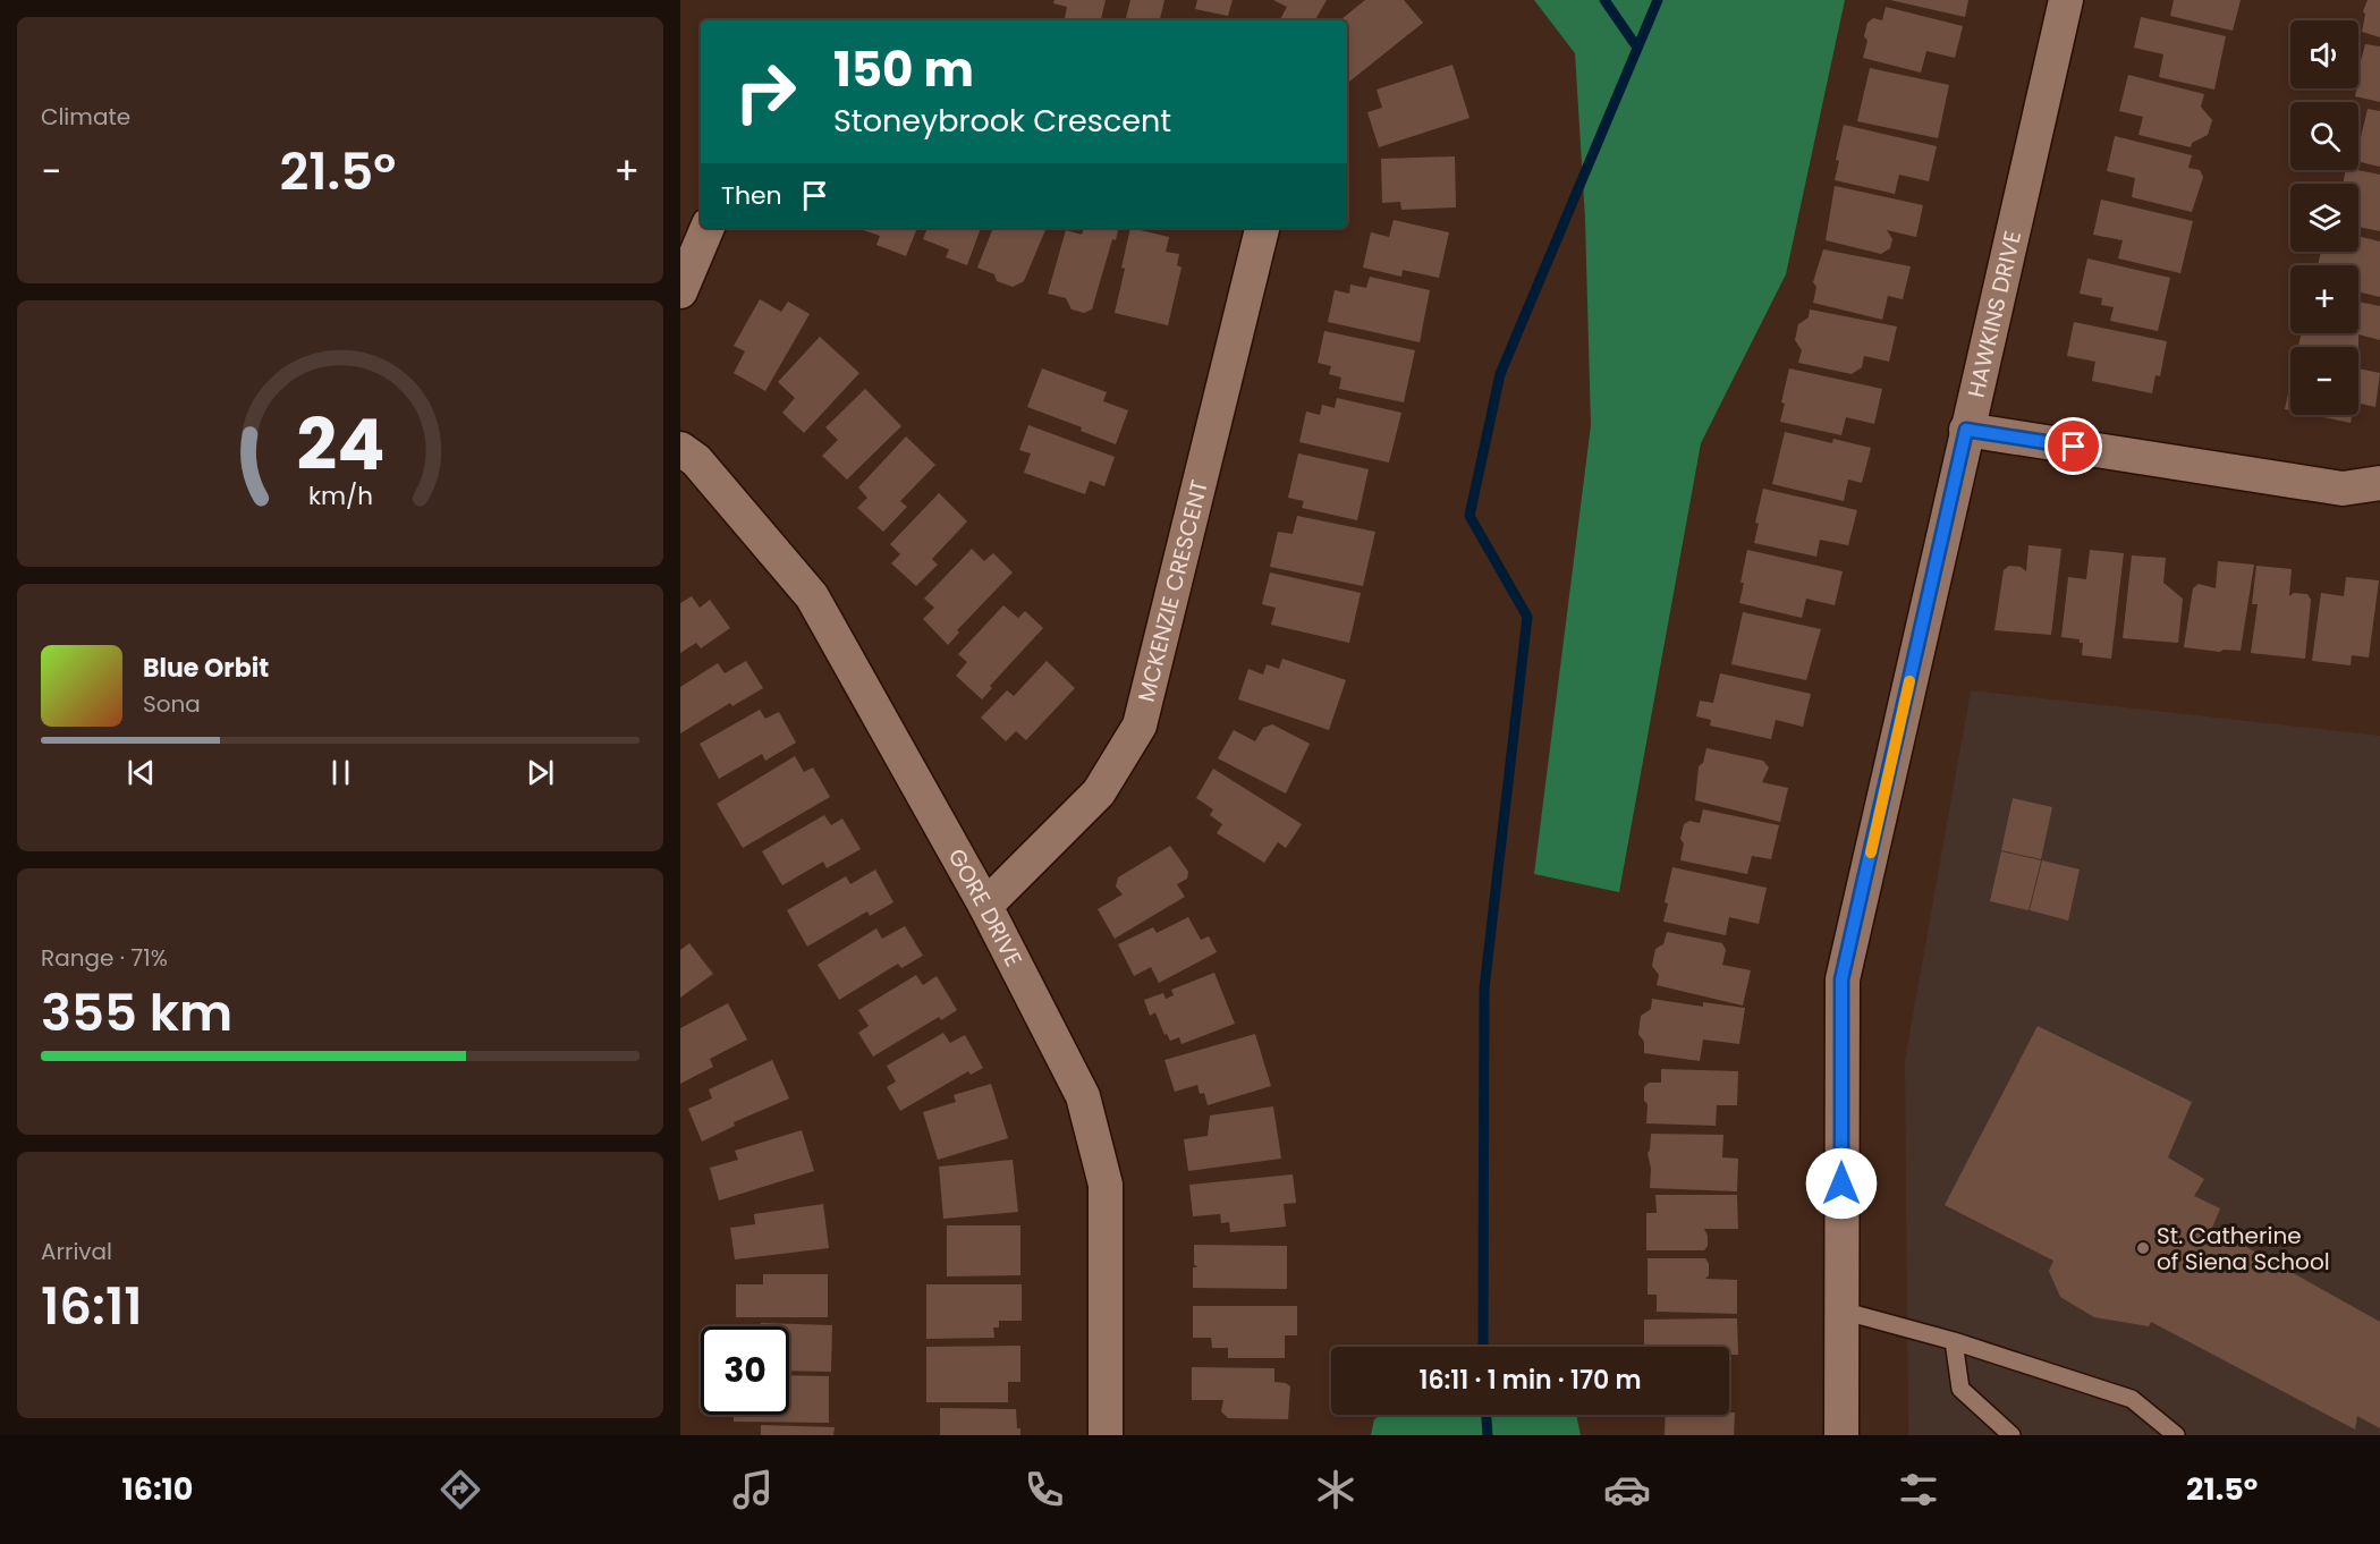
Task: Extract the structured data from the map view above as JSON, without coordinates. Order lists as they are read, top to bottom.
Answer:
{
  "streets": {
    "street": ["HAWKINS DRIVE", "MCKENZIE CRESCENT", "GORE DRIVE"]
  },
  "crossings": [
    ["MCKENZIE CRESCENT", "GORE DRIVE"]
  ],
  "places": ["St. Catherine of Siena School"],
  "page": {
    "tile": [
      "Climate",
      ["Range · 71%", "355 km"],
      ["Arrival", "16:11"]
    ],
    "map_buttons": ["+", "−"],
    "turn": ["150 m", "Stoneybrook Crescent"],
    "heat": ["−", "21.5°", "+"],
    "then": "Then",
    "song": ["Blue Orbit", "Sona"],
    "limit": "30",
    "trip": "16:11 · 1 min · 170 m",
    "tabs": ["16:10", "21.5°"],
    "gauge": ["24", "km/h"]
  }
}
